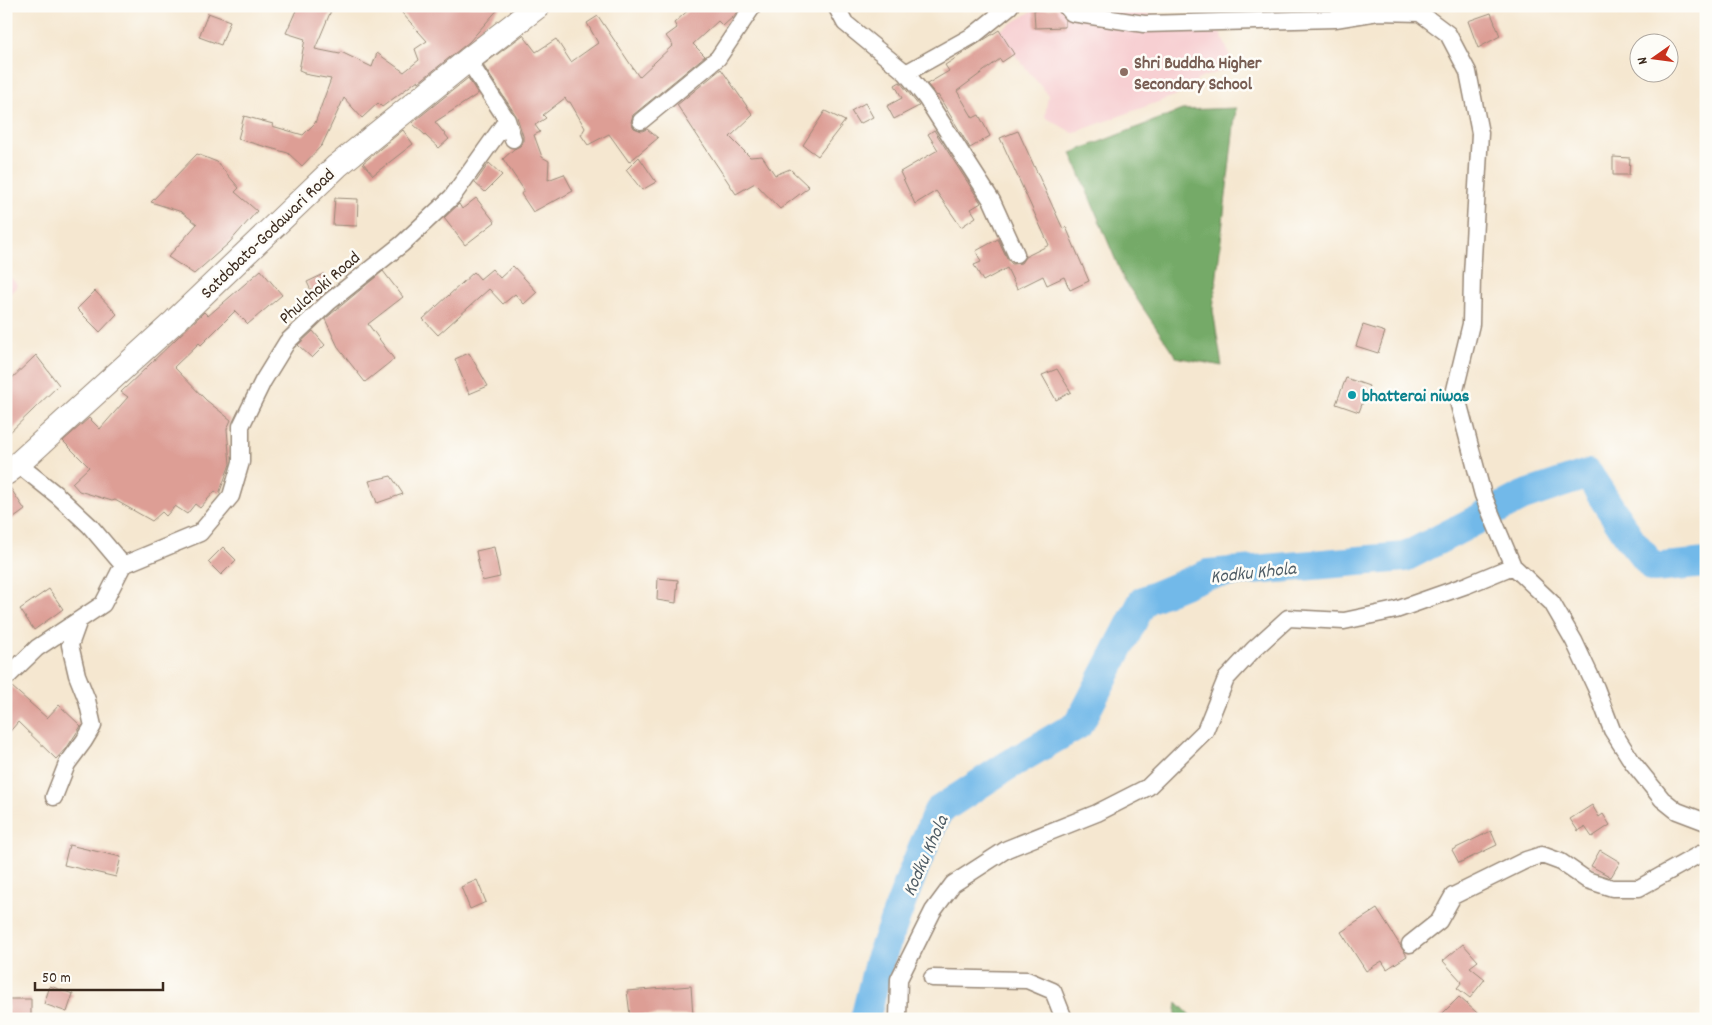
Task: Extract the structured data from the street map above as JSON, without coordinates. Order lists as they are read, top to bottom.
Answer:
{
  "streets": {
    "street": ["Satdobato-Godawari Road", "Phulchoki Road"]
  },
  "water": ["Kodku Khola"],
  "places": ["Shri Buddha Higher Secondary School", "bhatterai niwas"],
  "scale_bar": "50 m",
  "north": "left"
}
